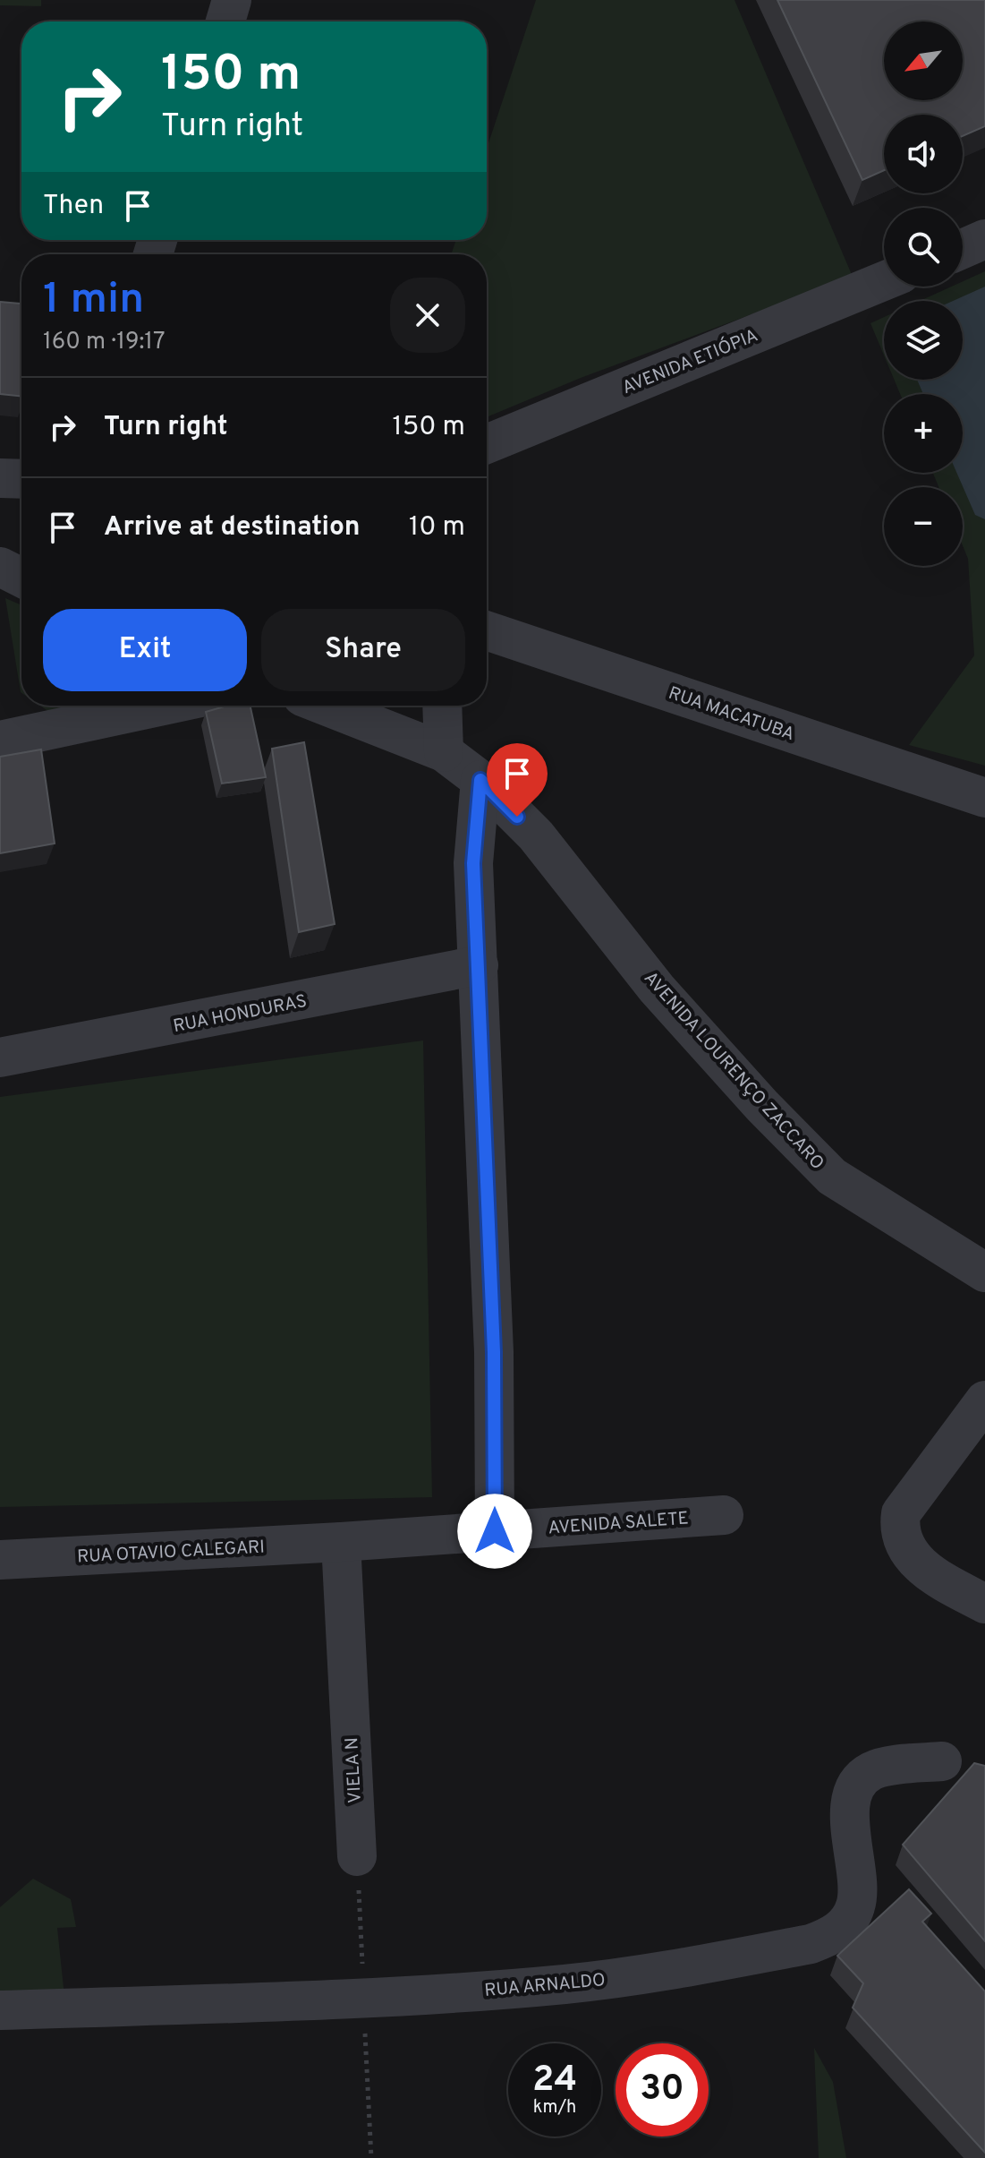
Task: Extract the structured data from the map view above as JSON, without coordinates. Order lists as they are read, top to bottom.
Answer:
{
  "streets": {
    "street": [
      "AVENIDA ETIÓPIA",
      "RUA MACATUBA",
      "RUA HONDURAS",
      "AVENIDA LOURENÇO ZACCARO",
      "AVENIDA SALETE",
      "RUA OTAVIO CALEGARI",
      "VIELA N",
      "RUA ARNALDO"
    ]
  },
  "crossings": [
    ["AVENIDA SALETE", "RUA OTAVIO CALEGARI"],
    ["AVENIDA SALETE", "VIELA N"],
    ["RUA OTAVIO CALEGARI", "VIELA N"]
  ],
  "north": "bottom left",
  "page": {
    "map_buttons": ["+", "−"],
    "turn": ["150 m", "Turn right"],
    "then": "Then",
    "heading": ["1 min", "160 m · 19:17"],
    "list": [
      {
        "name": "Turn right",
        "value": "150 m"
      },
      {
        "name": "Arrive at destination",
        "value": "10 m"
      }
    ],
    "buttons": ["Exit", "Share"],
    "speed": "24 km/h",
    "limit": "30"
  }
}
